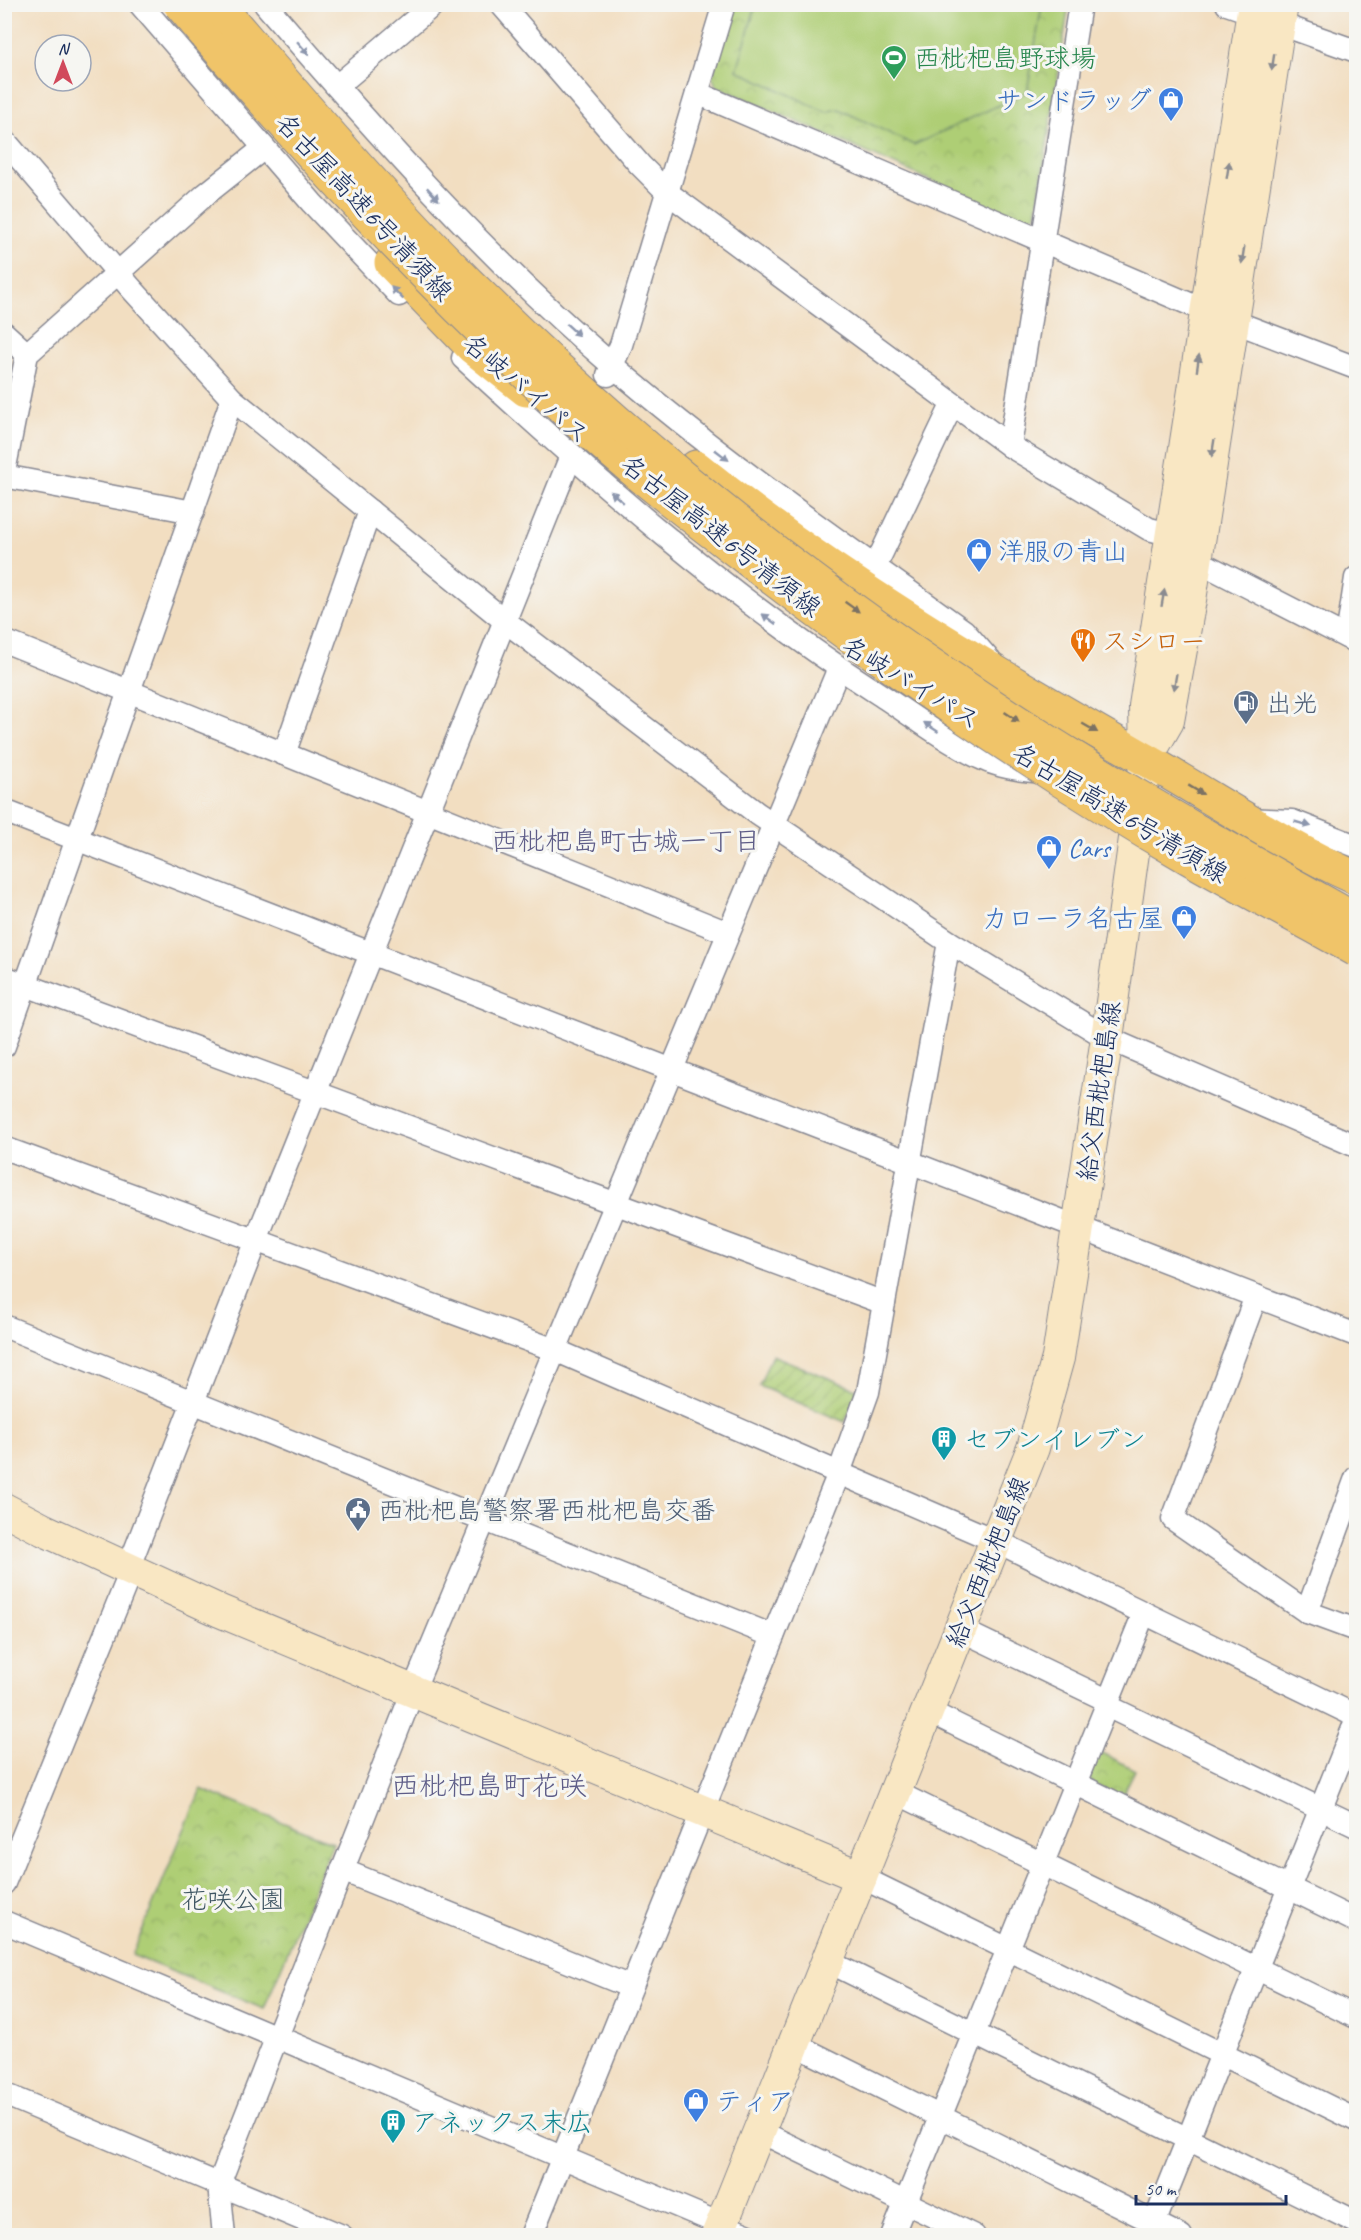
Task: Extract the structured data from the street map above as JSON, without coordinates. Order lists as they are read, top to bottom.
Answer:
{
  "streets": {
    "highway": ["名古屋高速6号清須線", "名岐バイパス"],
    "street": ["給父西枇杷島線"]
  },
  "crossings": [
    ["名岐バイパス", "給父西枇杷島線"]
  ],
  "districts": ["西枇杷島町古城一丁目", "西枇杷島町花咲"],
  "parks": ["花咲公園"],
  "places": {
    "sports": ["西枇杷島野球場"],
    "shop": [
      "サンドラッグ",
      "洋服の青山",
      "Cars",
      "カローラ名古屋",
      "ティア"
    ],
    "restaurant": ["スシロー"],
    "fuel station": ["出光"],
    "building": ["セブンイレブン", "アネックス末広"],
    "public building": ["西枇杷島警察署西枇杷島交番"]
  },
  "scale_bar": "50 m",
  "north": "top"
}
